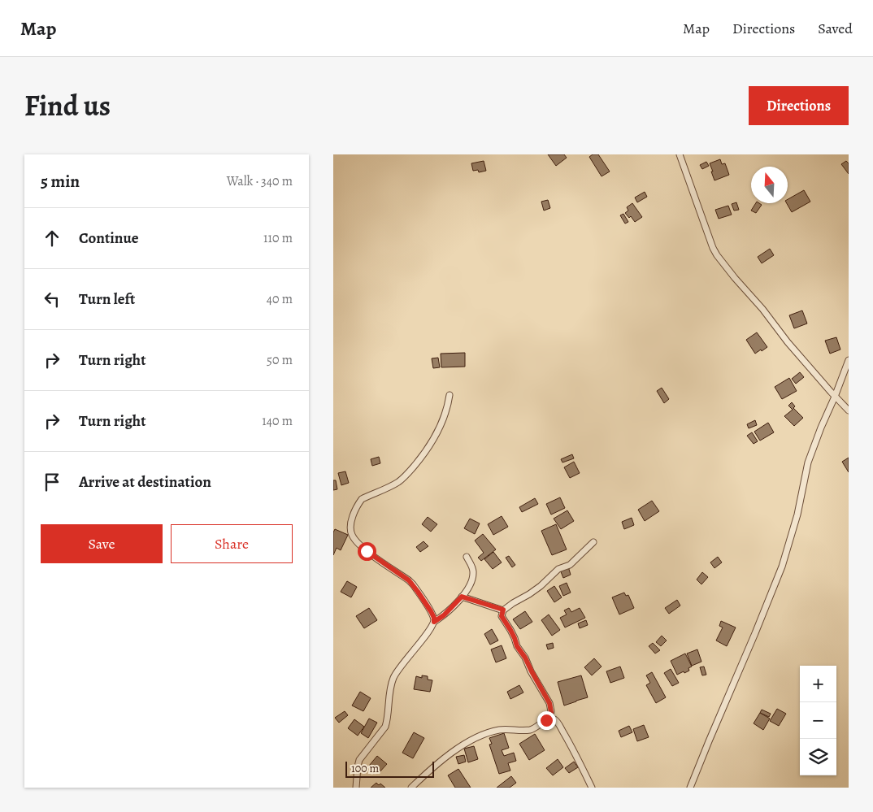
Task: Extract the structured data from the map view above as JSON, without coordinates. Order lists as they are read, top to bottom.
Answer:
{
  "scale_bar": "100 m",
  "north": "top",
  "page": {
    "header": "Map",
    "nav": ["Map", "Directions", "Saved"],
    "title": "Find us",
    "buttons": [
      "Directions",
      ["Save", "Share"]
    ],
    "heading": ["5 min", "Walk · 340 m"],
    "list": [
      ["Continue", "110 m"],
      ["Turn left", "40 m"],
      ["Turn right", "50 m"],
      ["Turn right", "140 m"],
      "Arrive at destination"
    ],
    "map_buttons": ["+", "−"],
    "scale": "100 m"
  }
}
